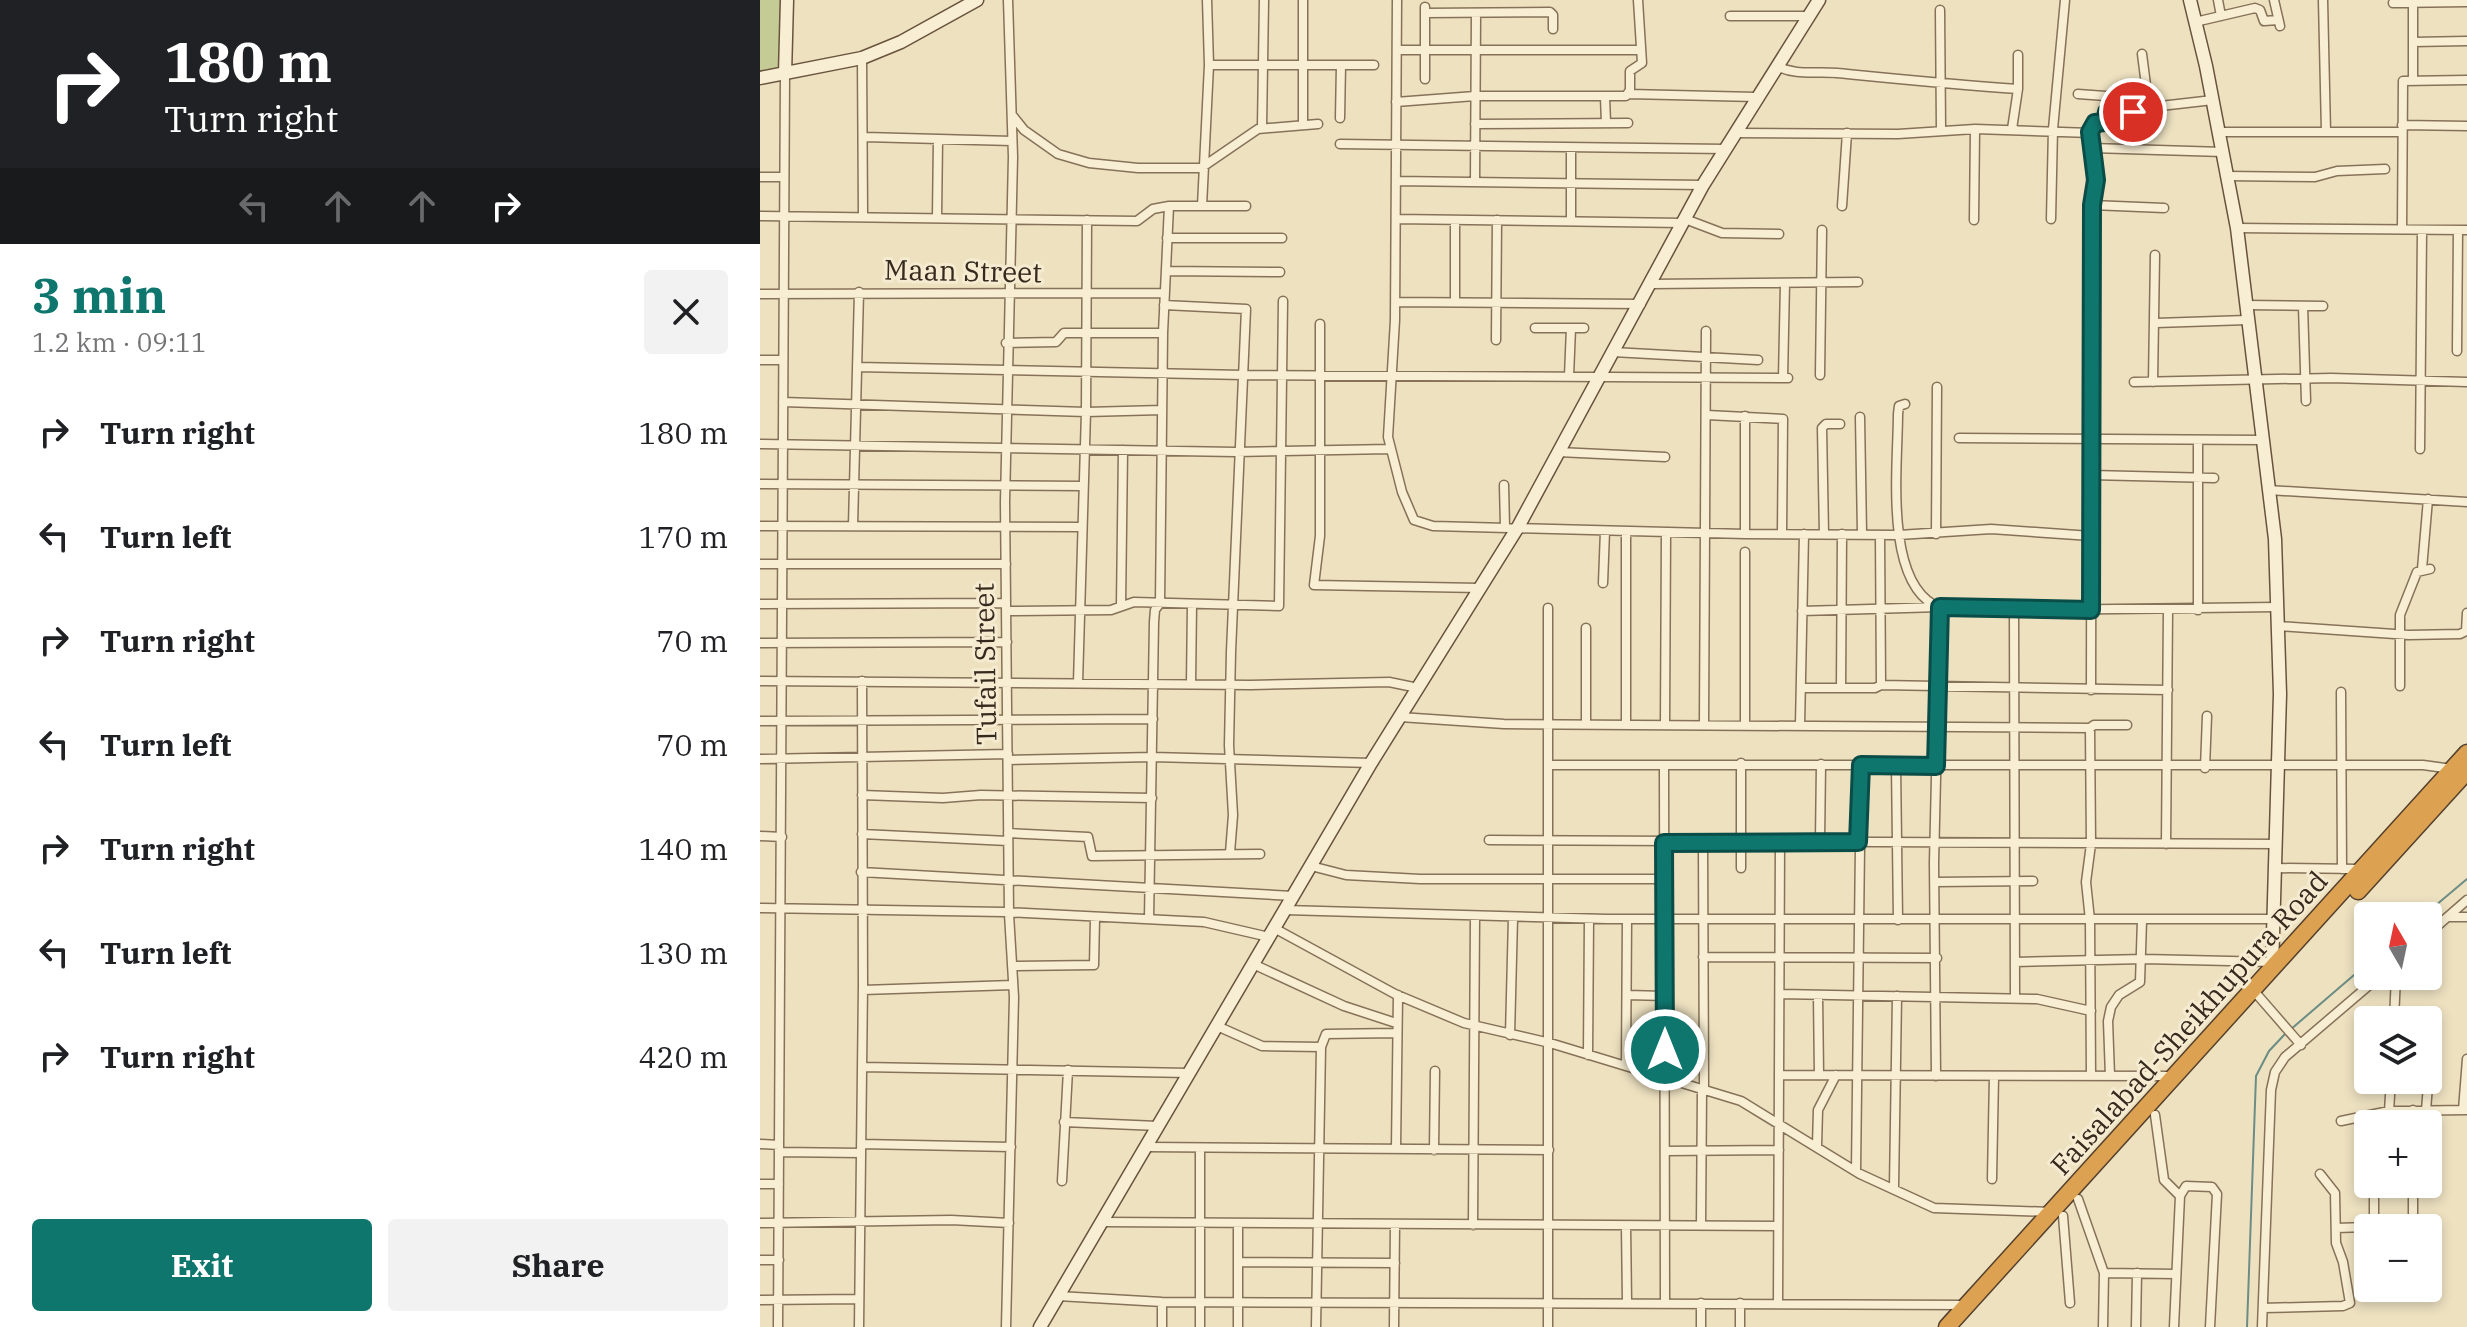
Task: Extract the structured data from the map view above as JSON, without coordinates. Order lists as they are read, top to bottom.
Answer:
{
  "streets": {
    "highway": ["Faisalabad-Sheikhupura Road"],
    "street": ["Maan Street", "Tufail Street"]
  },
  "crossings": [
    ["Maan Street", "Tufail Street"]
  ],
  "north": "top",
  "page": {
    "turn": ["180 m", "Turn right"],
    "heading": ["3 min", "1.2 km · 09:11"],
    "list": [
      {
        "name": "Turn right",
        "value": "180 m"
      },
      {
        "name": "Turn left",
        "value": "170 m"
      },
      {
        "name": "Turn right",
        "value": "70 m"
      },
      {
        "name": "Turn left",
        "value": "70 m"
      },
      {
        "name": "Turn right",
        "value": "140 m"
      },
      {
        "name": "Turn left",
        "value": "130 m"
      },
      {
        "name": "Turn right",
        "value": "420 m"
      }
    ],
    "map_buttons": ["+", "−"],
    "buttons": ["Exit", "Share"]
  }
}
